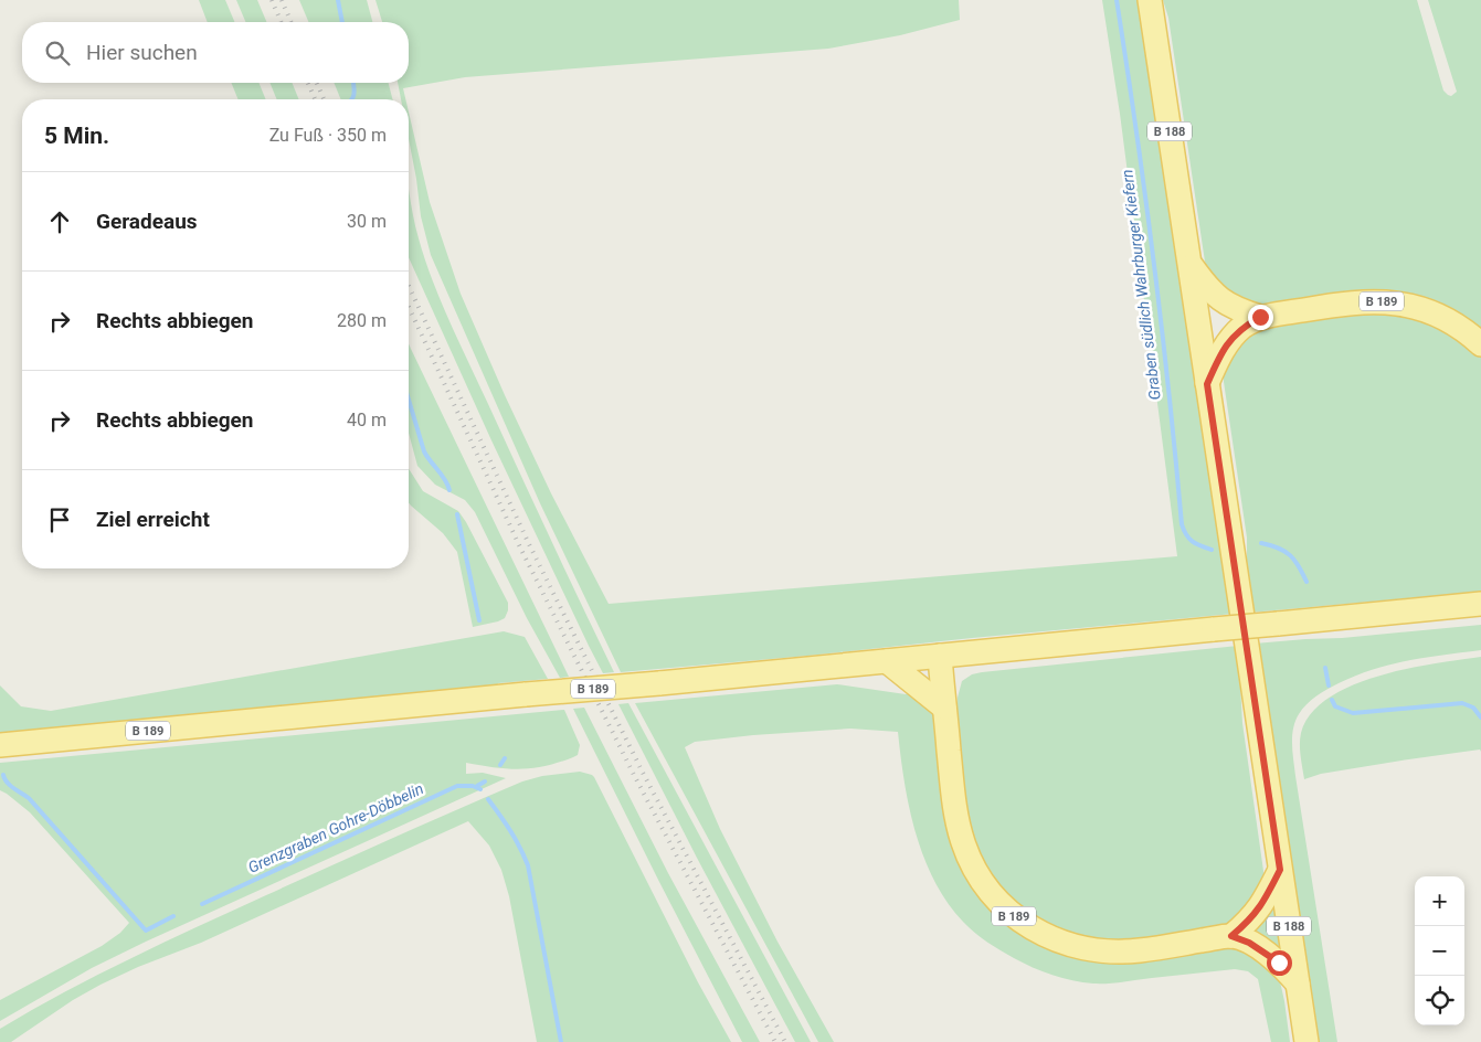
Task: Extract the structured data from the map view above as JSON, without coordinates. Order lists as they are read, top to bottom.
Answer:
{
  "streets": {
    "main road": ["B 188", "B 189"]
  },
  "crossings": [
    ["B 188", "B 189"]
  ],
  "water": ["Graben südlich Wahrburger Kiefern", "Grenzgraben Gohre-Döbbelin"],
  "page": {
    "search": "Hier suchen",
    "heading": ["5 Min.", "Zu Fuß · 350 m"],
    "list": [
      ["Geradeaus", "30 m"],
      ["Rechts abbiegen", "280 m"],
      ["Rechts abbiegen", "40 m"],
      "Ziel erreicht"
    ],
    "map_buttons": ["+", "−"]
  }
}
